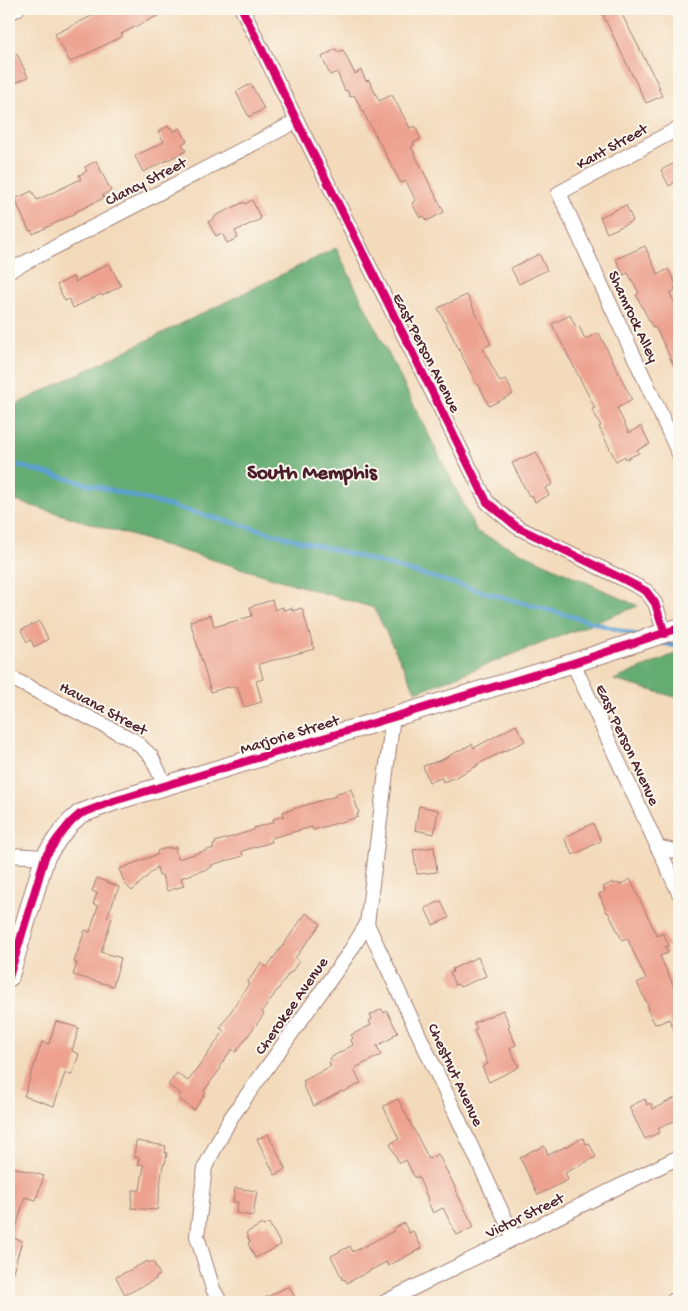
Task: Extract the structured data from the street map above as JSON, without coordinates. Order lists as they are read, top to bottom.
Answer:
{
  "streets": {
    "street": [
      "Kant Street",
      "Clancy Street",
      "Shamrock Alley",
      "East Person Avenue",
      "Havana Street",
      "Marjorie Street",
      "Cherokee Avenue",
      "Chestnut Avenue",
      "Victor Street"
    ]
  },
  "crossings": [
    ["Kant Street", "Shamrock Alley"],
    ["Clancy Street", "East Person Avenue"],
    ["East Person Avenue", "Marjorie Street"],
    ["Havana Street", "Marjorie Street"],
    ["Marjorie Street", "Cherokee Avenue"],
    ["Cherokee Avenue", "Chestnut Avenue"],
    ["Chestnut Avenue", "Victor Street"]
  ],
  "districts": ["South Memphis"]
}
